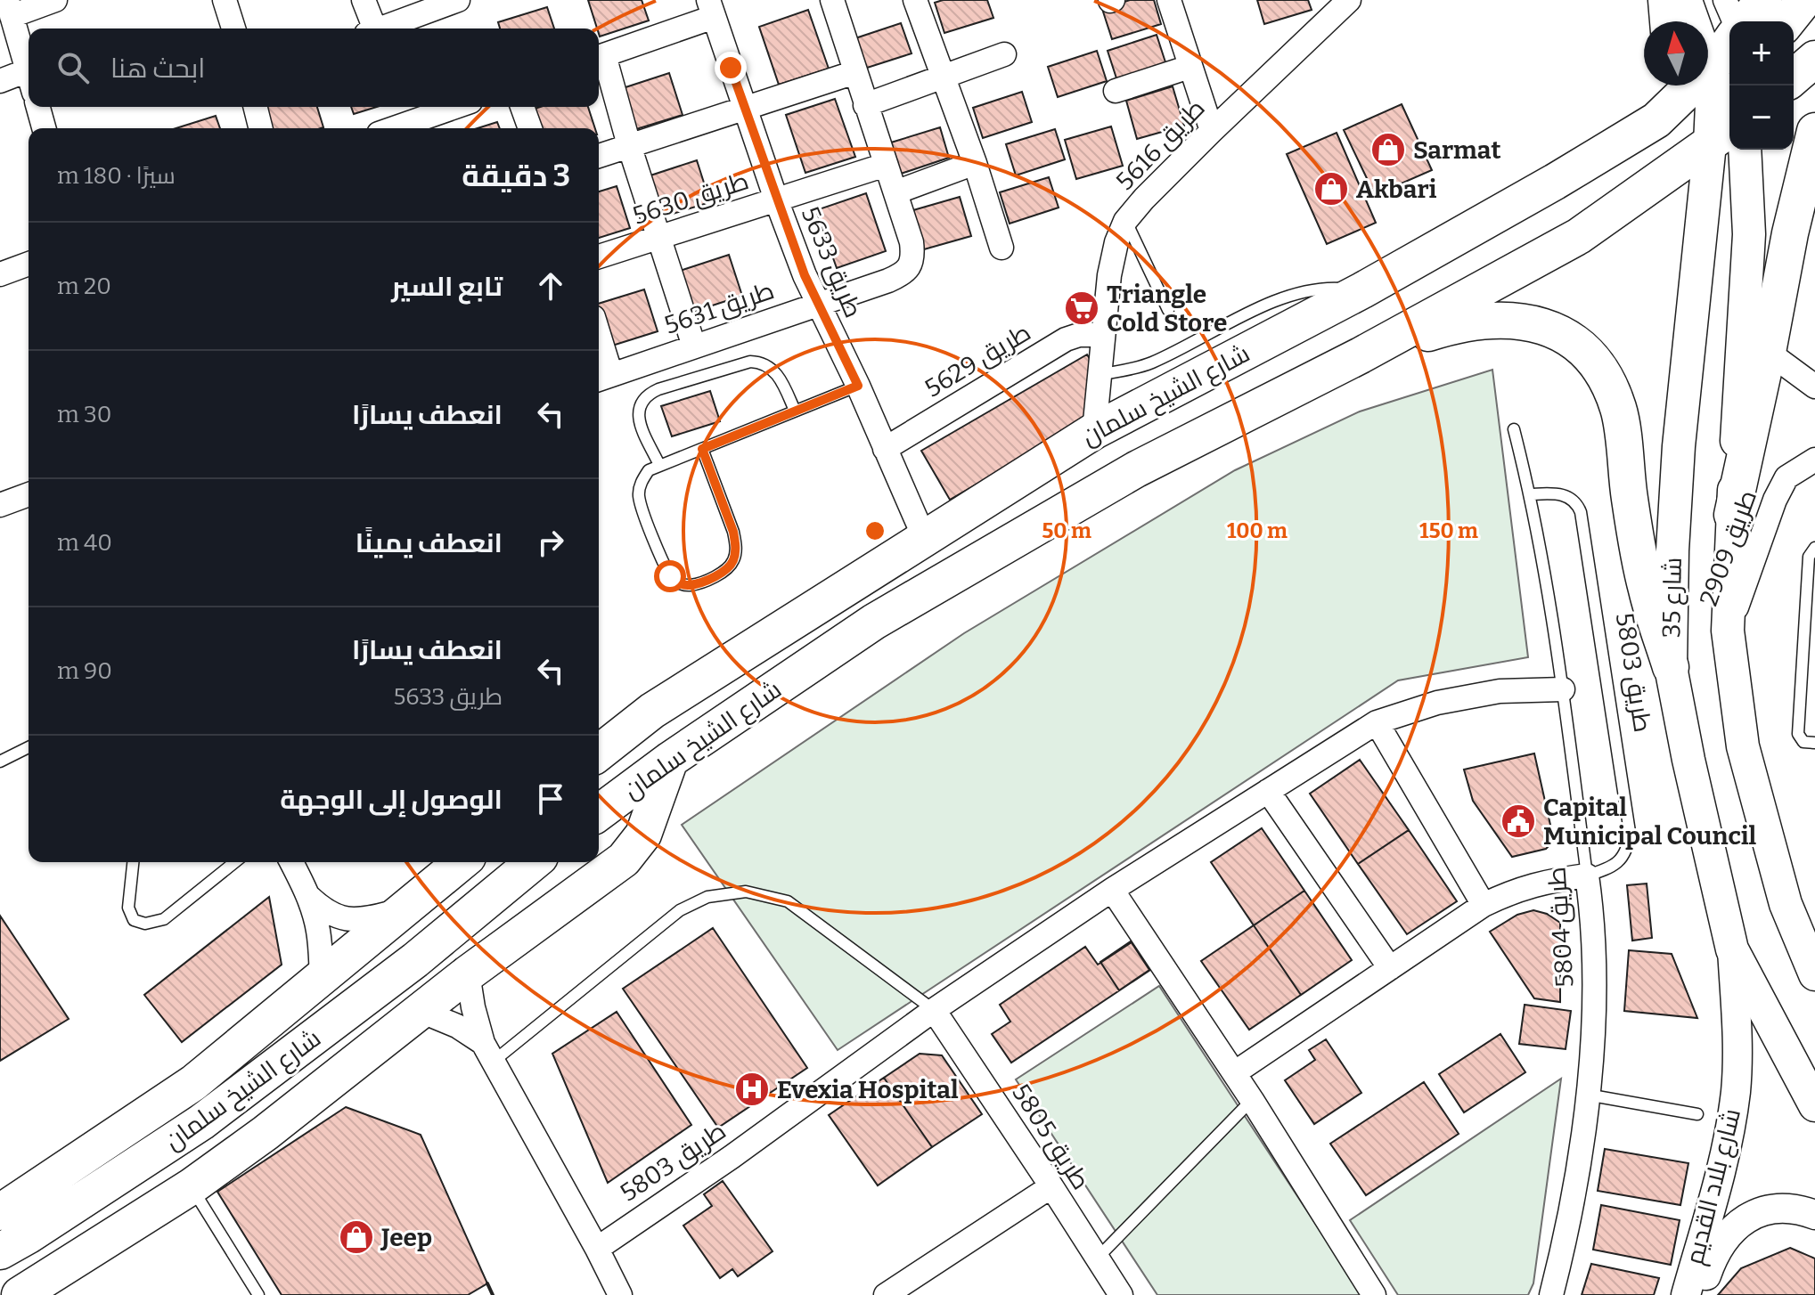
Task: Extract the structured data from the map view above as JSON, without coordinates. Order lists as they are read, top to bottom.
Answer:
{
  "streets": {
    "main road": ["شارع الشيخ سلمان", "شارع 35"],
    "street": [
      "طريق 5616",
      "طريق 5630",
      "طريق 5633",
      "طريق 5631",
      "طريق 5629",
      "طريق 2909",
      "طريق 5803",
      "طريق 5804",
      "طريق 5805",
      "شارع بلاد القديم"
    ]
  },
  "crossings": [
    ["طريق 5616", "طريق 5629"],
    ["طريق 5616", "شارع الشيخ سلمان"],
    ["طريق 5630", "طريق 5633"],
    ["طريق 5630", "طريق 5631"],
    ["طريق 5633", "طريق 5631"],
    ["طريق 5633", "طريق 5629"],
    ["طريق 5633", "شارع الشيخ سلمان"],
    ["شارع الشيخ سلمان", "شارع 35"],
    ["شارع 35", "شارع بلاد القديم"],
    ["طريق 5803", "طريق 5804"],
    ["طريق 5803", "طريق 5805"]
  ],
  "places": {
    "shop": ["Sarmat", "Akbari", "Jeep"],
    "supermarket": ["Triangle Cold Store"],
    "public building": ["Capital Municipal Council"],
    "hospital": ["Evexia Hospital"]
  },
  "north": "top",
  "page": {
    "map_buttons": ["+", "−"],
    "search": "ابحث هنا",
    "heading": ["3 دقيقة", "سيرًا · 180 m"],
    "list": [
      ["تابع السير", "20 m"],
      ["انعطف يسارًا", "30 m"],
      ["انعطف يمينًا", "40 m"],
      ["انعطف يسارًا", "طريق 5633", "90 m"],
      "الوصول إلى الوجهة"
    ]
  },
  "rings": ["50 m", "100 m", "150 m"]
}
